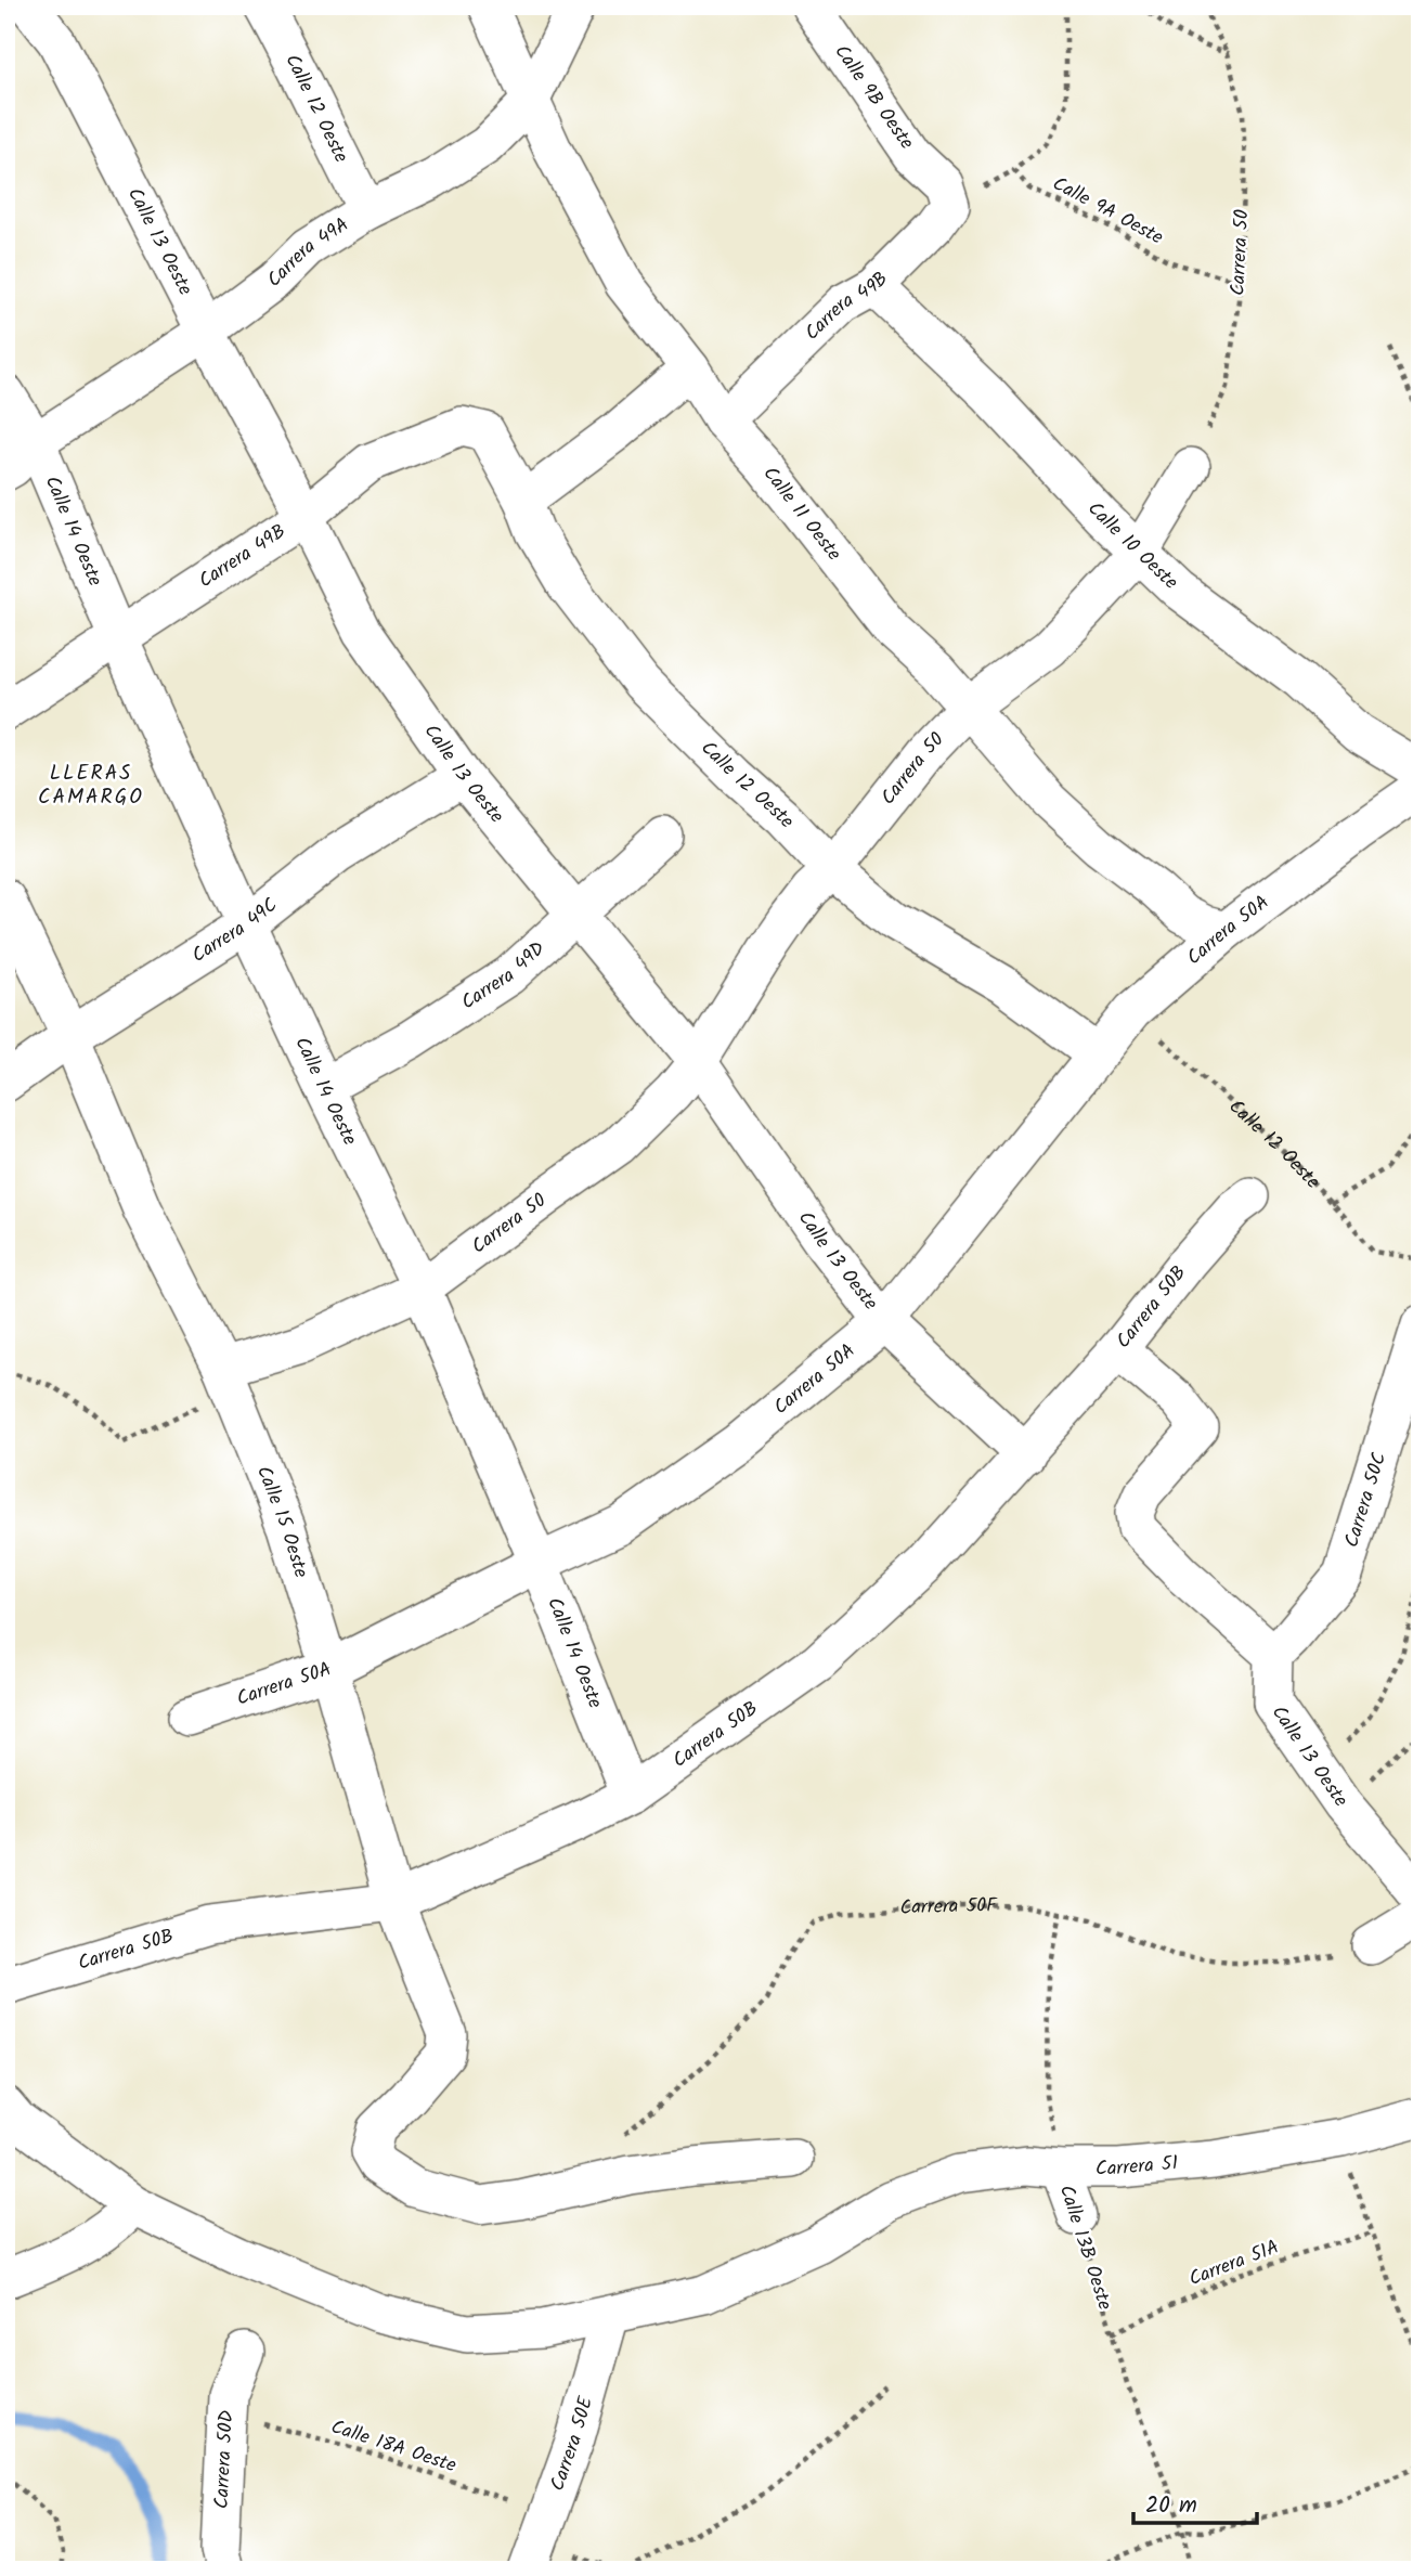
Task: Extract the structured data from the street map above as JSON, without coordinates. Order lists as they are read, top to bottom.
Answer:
{
  "streets": {
    "street": [
      "Calle 9B Oeste",
      "Calle 12 Oeste",
      "Calle 13 Oeste",
      "Carrera 49A",
      "Carrera 50",
      "Carrera 49B",
      "Calle 11 Oeste",
      "Calle 14 Oeste",
      "Calle 10 Oeste",
      "Carrera 49C",
      "Carrera 50A",
      "Carrera 49D",
      "Carrera 50B",
      "Carrera 50C",
      "Calle 15 Oeste",
      "Carrera 51",
      "Calle 13B Oeste",
      "Carrera 50E",
      "Carrera 50D"
    ],
    "path": [
      "Calle 9A Oeste",
      "Carrera 50F",
      "Carrera 51A",
      "Calle 18A Oeste"
    ]
  },
  "crossings": [
    ["Calle 9B Oeste", "Carrera 49B"],
    ["Calle 12 Oeste", "Carrera 49A"],
    ["Calle 12 Oeste", "Carrera 50"],
    ["Calle 12 Oeste", "Carrera 49B"],
    ["Calle 12 Oeste", "Carrera 50A"],
    ["Calle 9A Oeste", "Carrera 50"],
    ["Calle 13 Oeste", "Carrera 49A"],
    ["Calle 13 Oeste", "Carrera 50"],
    ["Calle 13 Oeste", "Carrera 49B"],
    ["Calle 13 Oeste", "Carrera 49C"],
    ["Calle 13 Oeste", "Carrera 50A"],
    ["Calle 13 Oeste", "Carrera 49D"],
    ["Calle 13 Oeste", "Carrera 50B"],
    ["Calle 13 Oeste", "Carrera 50C"],
    ["Carrera 49A", "Calle 11 Oeste"],
    ["Carrera 49A", "Calle 14 Oeste"],
    ["Carrera 50", "Calle 11 Oeste"],
    ["Carrera 50", "Calle 14 Oeste"],
    ["Carrera 50", "Calle 10 Oeste"],
    ["Carrera 50", "Calle 15 Oeste"],
    ["Carrera 49B", "Calle 11 Oeste"],
    ["Carrera 49B", "Calle 14 Oeste"],
    ["Carrera 49B", "Calle 10 Oeste"],
    ["Calle 11 Oeste", "Carrera 50A"],
    ["Calle 14 Oeste", "Carrera 49C"],
    ["Calle 14 Oeste", "Carrera 50A"],
    ["Calle 14 Oeste", "Carrera 49D"],
    ["Calle 14 Oeste", "Carrera 50B"],
    ["Carrera 49C", "Calle 15 Oeste"],
    ["Carrera 50A", "Calle 15 Oeste"],
    ["Carrera 50B", "Calle 15 Oeste"],
    ["Calle 15 Oeste", "Carrera 50F"],
    ["Carrera 50F", "Calle 13B Oeste"],
    ["Carrera 51", "Calle 13B Oeste"],
    ["Carrera 51", "Carrera 50E"],
    ["Calle 13B Oeste", "Carrera 51A"],
    ["Carrera 50E", "Calle 18A Oeste"],
    ["Calle 18A Oeste", "Carrera 50D"]
  ],
  "districts": ["LLERAS CAMARGO"],
  "scale_bar": "20 m"
}
